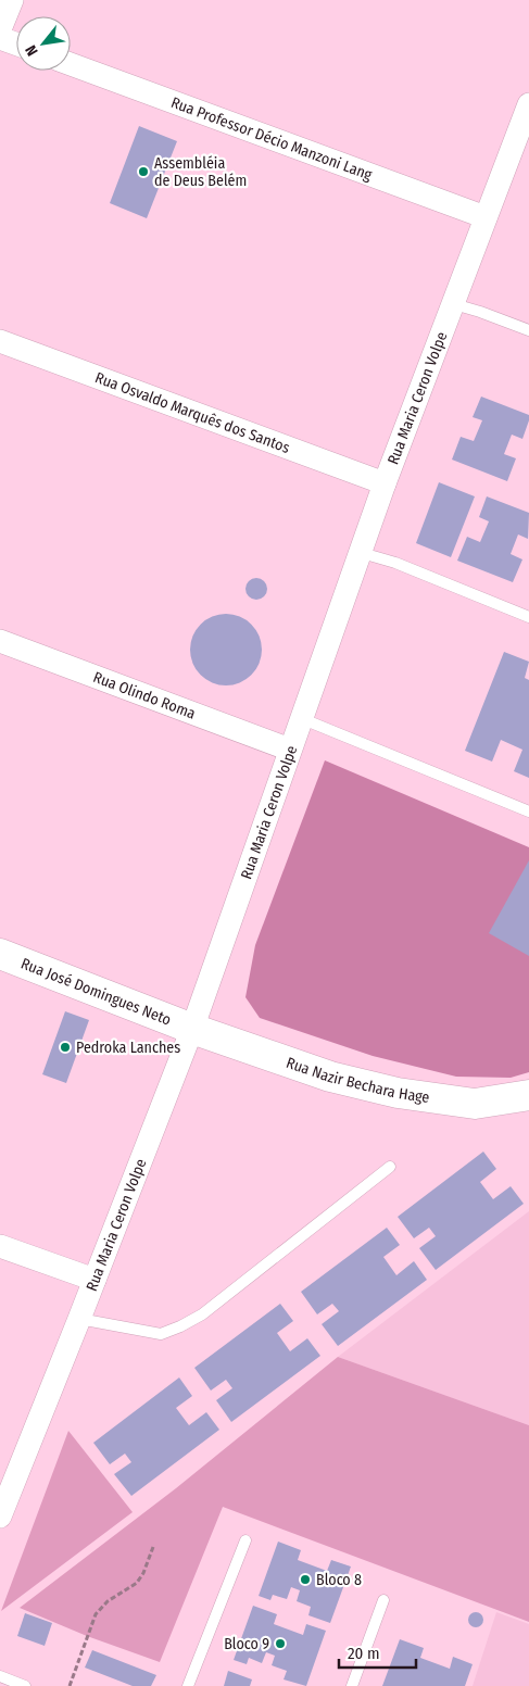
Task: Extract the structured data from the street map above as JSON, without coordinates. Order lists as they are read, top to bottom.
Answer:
{
  "streets": {
    "street": [
      "Rua Professor Décio Manzoni Lang",
      "Rua Maria Ceron Volpe",
      "Rua Osvaldo Marquês dos Santos",
      "Rua Olindo Roma",
      "Rua José Domingues Neto",
      "Rua Nazir Bechara Hage"
    ]
  },
  "crossings": [
    ["Rua Professor Décio Manzoni Lang", "Rua Maria Ceron Volpe"],
    ["Rua Maria Ceron Volpe", "Rua Osvaldo Marquês dos Santos"],
    ["Rua Maria Ceron Volpe", "Rua Olindo Roma"],
    ["Rua Maria Ceron Volpe", "Rua José Domingues Neto"],
    ["Rua Maria Ceron Volpe", "Rua Nazir Bechara Hage"],
    ["Rua José Domingues Neto", "Rua Nazir Bechara Hage"]
  ],
  "places": [
    "Assembléia de Deus Belém",
    "Pedroka Lanches",
    "Bloco 8",
    "Bloco 9"
  ],
  "scale_bar": "20 m",
  "north": "bottom left"
}
